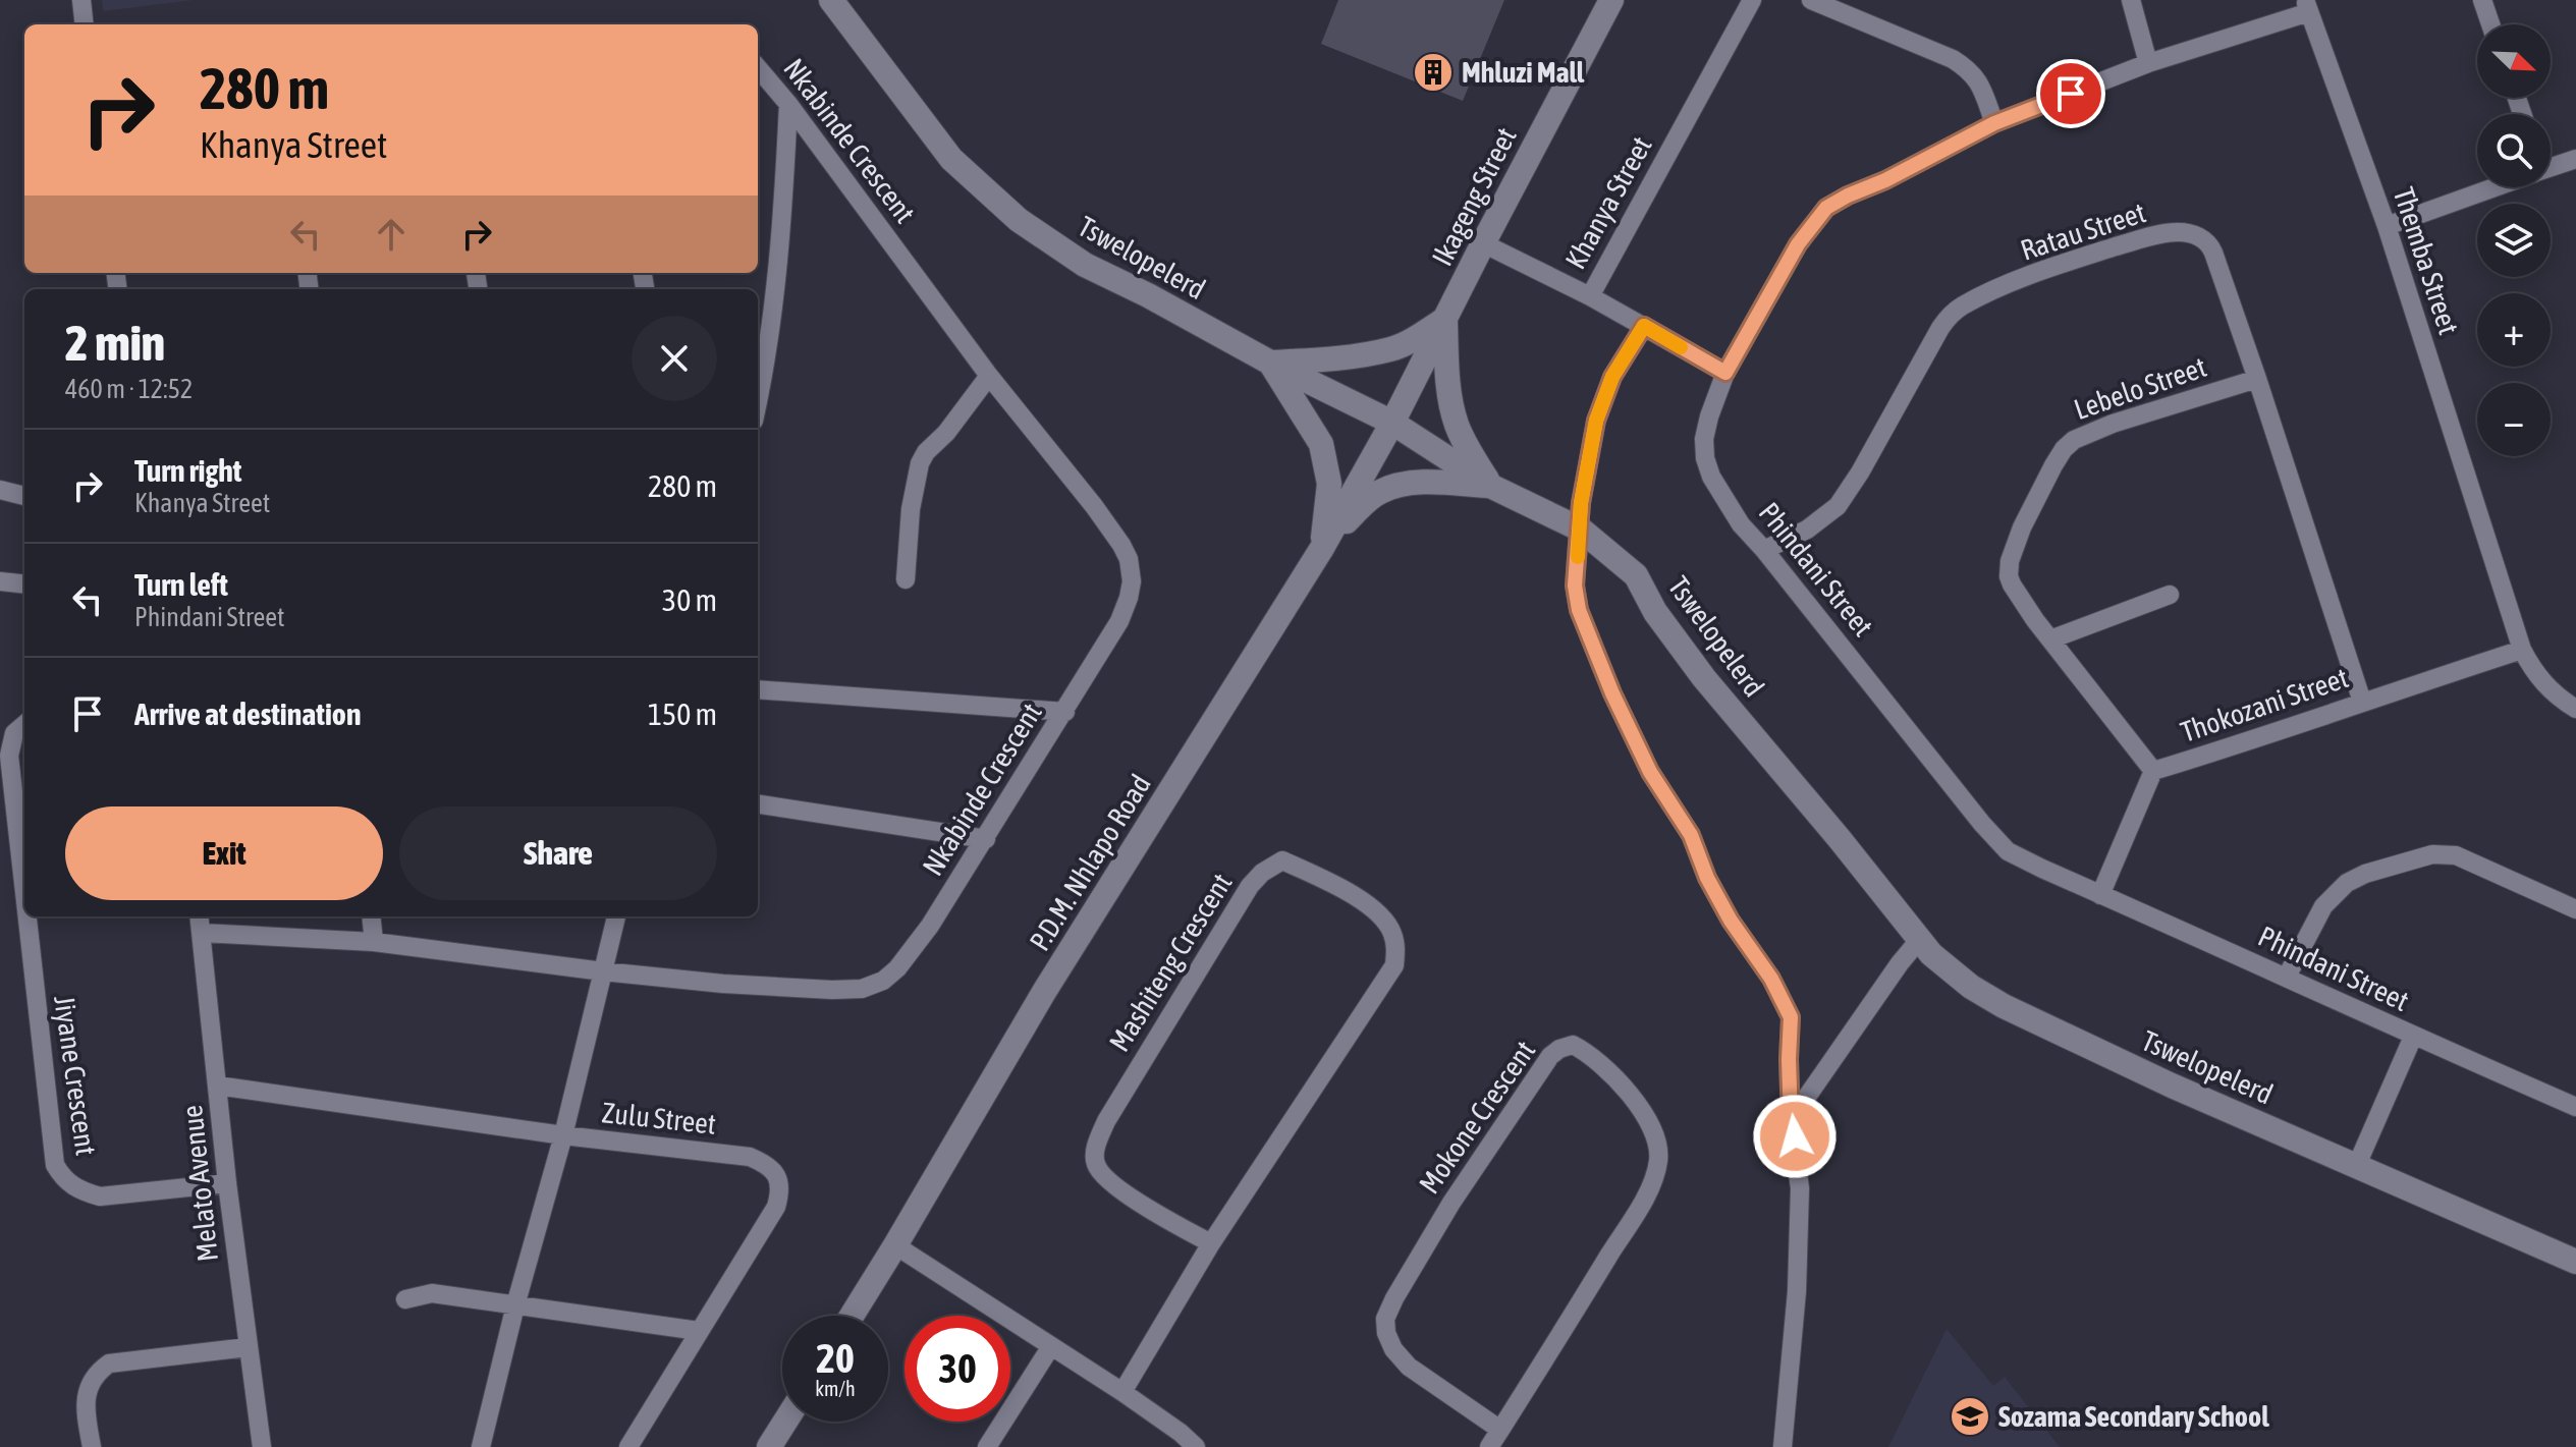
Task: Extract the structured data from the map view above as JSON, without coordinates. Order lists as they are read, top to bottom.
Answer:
{
  "streets": {
    "street": [
      "Nkabinde Crescent",
      "Ikageng Street",
      "Khanya Street",
      "Ratau Street",
      "Tswelopelerd",
      "Themba Street",
      "Lebelo Street",
      "Phindani Street",
      "Thokozani Street",
      "P.D.M. Nhlapo Road",
      "Mashiteng Crescent",
      "Jiyane Crescent",
      "Mokone Crescent",
      "Zulu Street",
      "Melato Avenue"
    ]
  },
  "crossings": [
    ["Nkabinde Crescent", "Melato Avenue"],
    ["Ikageng Street", "Tswelopelerd"],
    ["Ikageng Street", "P.D.M. Nhlapo Road"],
    ["Khanya Street", "Phindani Street"],
    ["Ratau Street", "Lebelo Street"],
    ["Ratau Street", "Phindani Street"],
    ["Ratau Street", "Thokozani Street"],
    ["Tswelopelerd", "P.D.M. Nhlapo Road"],
    ["Themba Street", "Phindani Street"],
    ["Themba Street", "Thokozani Street"],
    ["Lebelo Street", "Thokozani Street"],
    ["Phindani Street", "Thokozani Street"],
    ["Jiyane Crescent", "Melato Avenue"],
    ["Zulu Street", "Melato Avenue"]
  ],
  "places": {
    "building": ["Mhluzi Mall"],
    "school or university": ["Sozama Secondary School"]
  },
  "north": "bottom right",
  "page": {
    "map_buttons": ["+", "−"],
    "turn": ["280 m", "Khanya Street"],
    "heading": ["2 min", "460 m · 12:52"],
    "list": [
      {
        "name": "Turn right",
        "note": "Khanya Street",
        "value": "280 m"
      },
      {
        "name": "Turn left",
        "note": "Phindani Street",
        "value": "30 m"
      },
      {
        "name": "Arrive at destination",
        "value": "150 m"
      }
    ],
    "buttons": ["Exit", "Share"],
    "speed": "20 km/h",
    "limit": "30"
  }
}
